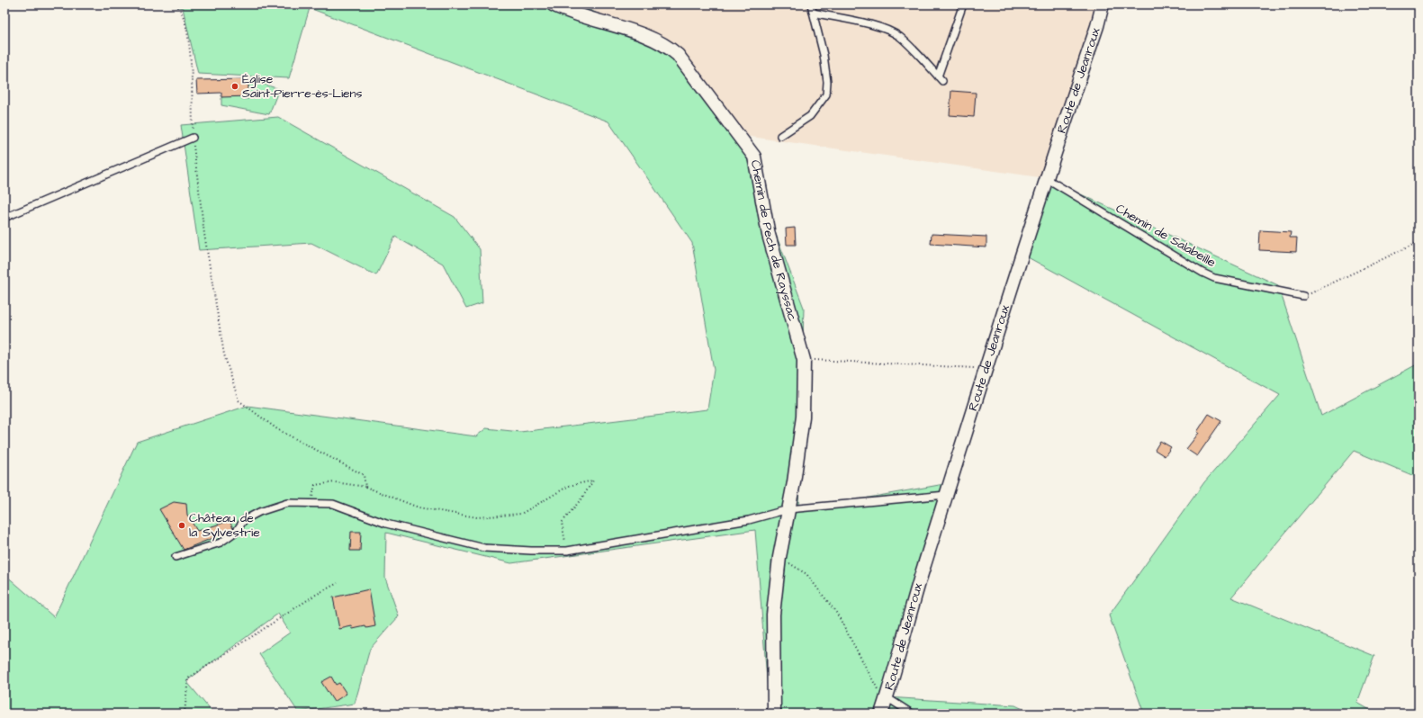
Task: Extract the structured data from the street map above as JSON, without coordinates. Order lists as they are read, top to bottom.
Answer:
{
  "streets": {
    "street": ["Route de Jeanroux", "Chemin de Pech de Rayssac"],
    "lane": ["Chemin de Salabeille"]
  },
  "crossings": [
    ["Route de Jeanroux", "Chemin de Salabeille"]
  ],
  "places": ["Église Saint-Pierre-ès-Liens", "Château de la Sylvestrie"]
}
